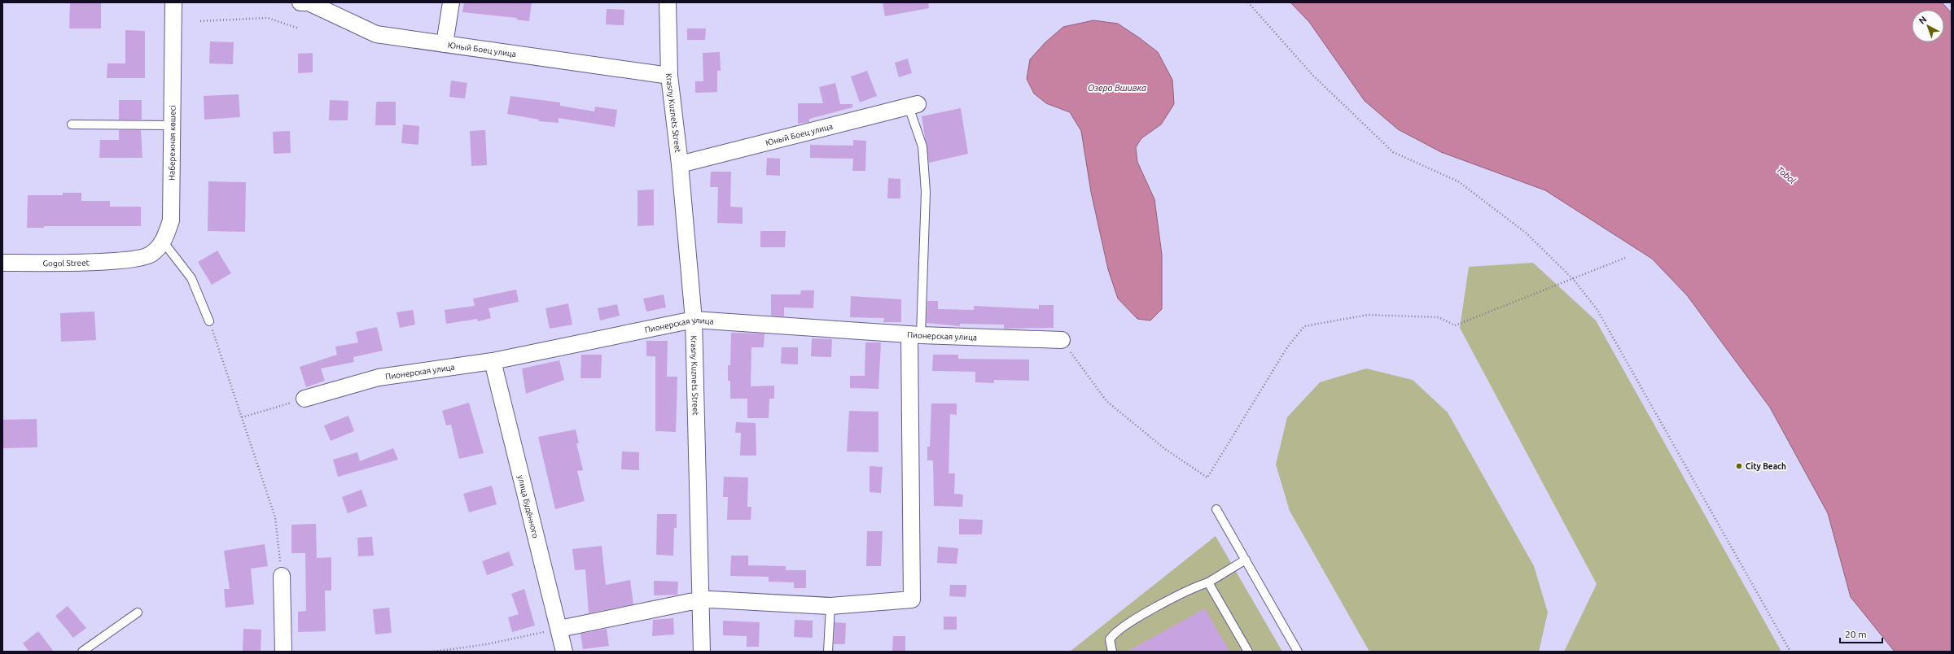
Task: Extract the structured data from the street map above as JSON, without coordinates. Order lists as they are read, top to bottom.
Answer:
{
  "streets": {
    "street": [
      "Юный Боец улица",
      "Krasny Kuznets Street",
      "Набережная көшесі",
      "Gogol Street",
      "Пионерская улица",
      "улица Будённого"
    ]
  },
  "crossings": [
    ["Юный Боец улица", "Krasny Kuznets Street"],
    ["Krasny Kuznets Street", "Пионерская улица"],
    ["Набережная көшесі", "Gogol Street"],
    ["Пионерская улица", "улица Будённого"]
  ],
  "water": ["Озеро Вшивка", "Tobol"],
  "places": ["City Beach"],
  "scale_bar": "20 m",
  "north": "top left"
}
